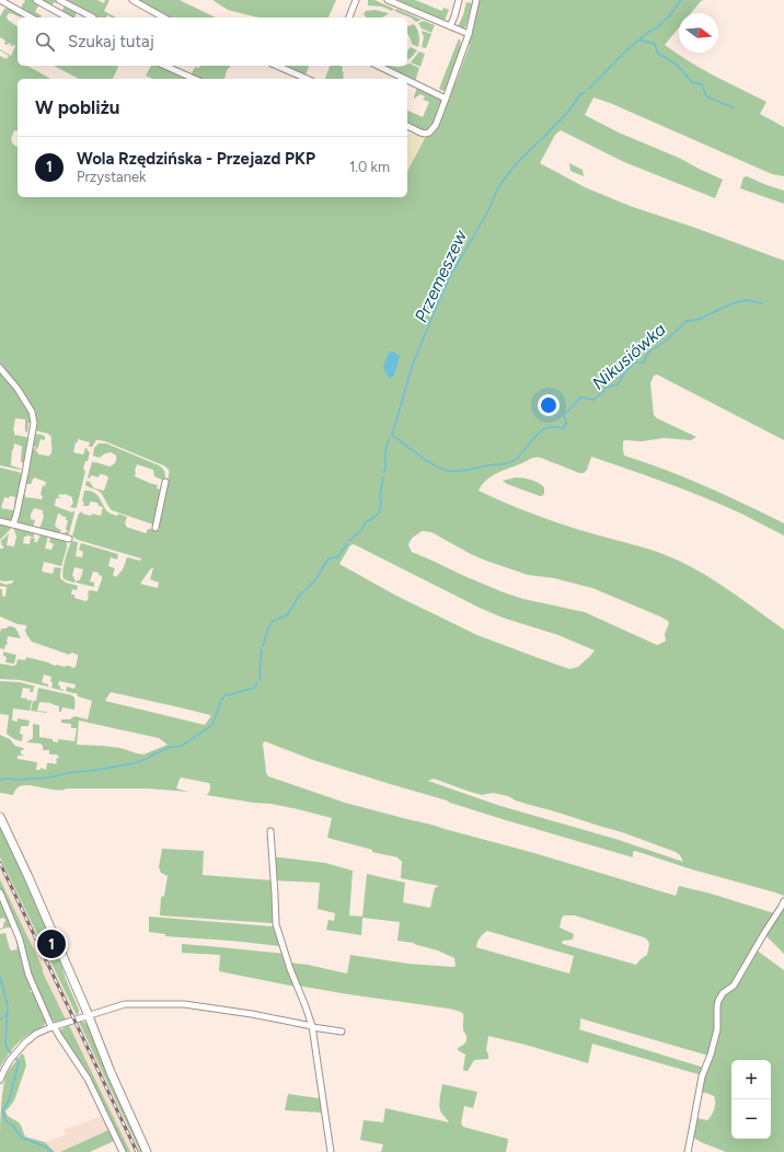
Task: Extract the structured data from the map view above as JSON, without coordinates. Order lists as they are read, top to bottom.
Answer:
{
  "water": ["Przemeszew", "Nikusiówka"],
  "north": "right",
  "page": {
    "search": "Szukaj tutaj",
    "heading": "W pobliżu",
    "list": [
      {
        "mark": "1",
        "name": "Wola Rzędzińska - Przejazd PKP",
        "note": "Przystanek",
        "value": "1.0 km"
      }
    ],
    "pins": "1",
    "map_buttons": ["+", "−"]
  }
}
